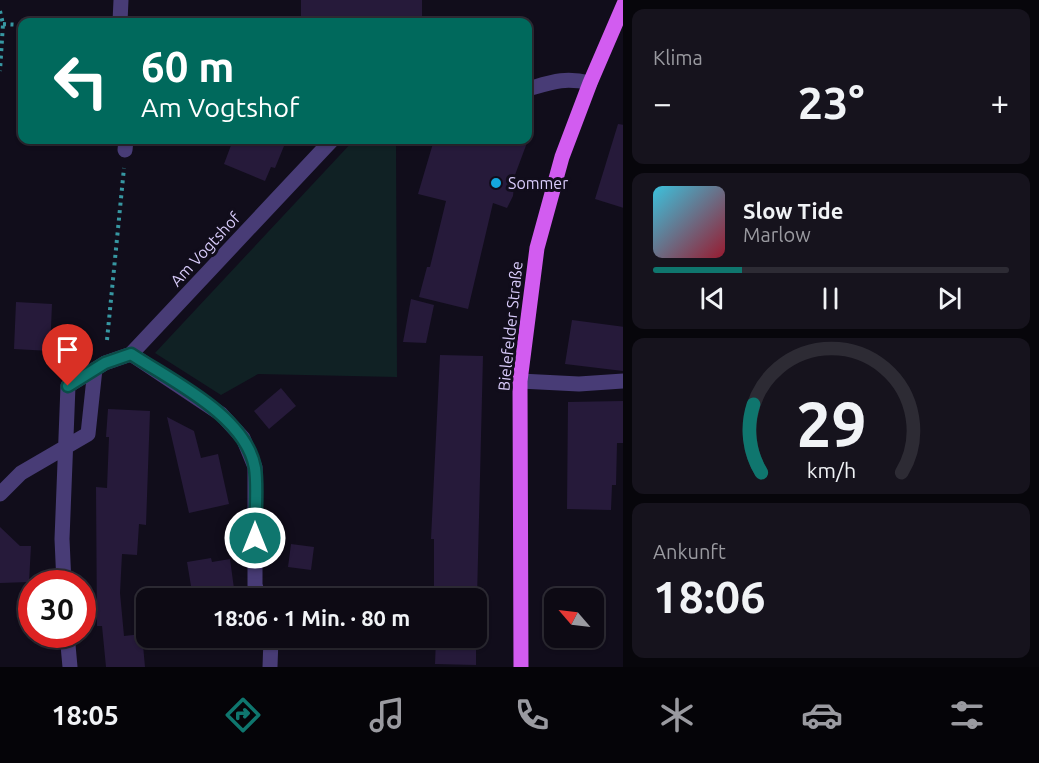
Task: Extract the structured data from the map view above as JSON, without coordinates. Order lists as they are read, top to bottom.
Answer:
{
  "streets": {
    "main road": ["Bielefelder Straße"],
    "street": ["Am Vogtshof"]
  },
  "places": ["Sommer"],
  "north": "top left",
  "page": {
    "tile": [
      "Klima",
      ["Ankunft", "18:06"]
    ],
    "turn": ["60 m", "Am Vogtshof"],
    "heat": ["−", "23°", "+"],
    "song": ["Slow Tide", "Marlow"],
    "limit": "30",
    "trip": "18:06 · 1 Min. · 80 m",
    "tabs": "18:05",
    "gauge": ["29", "km/h"]
  }
}
